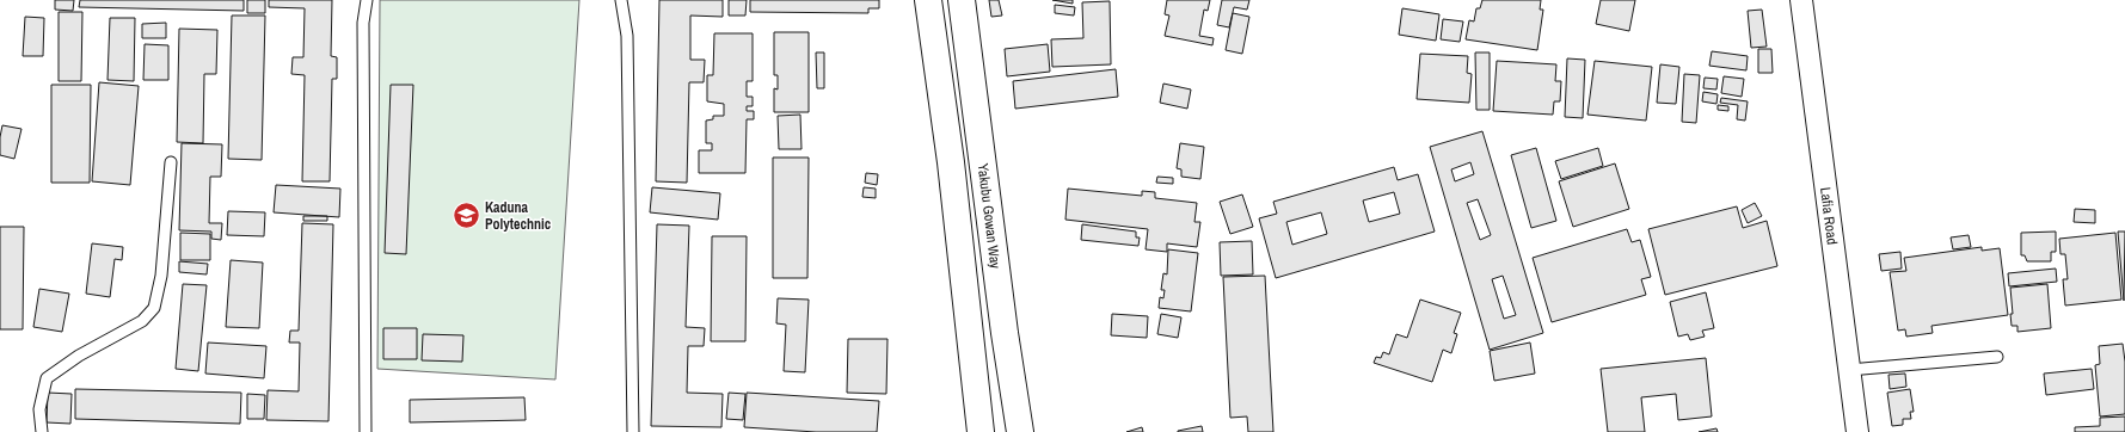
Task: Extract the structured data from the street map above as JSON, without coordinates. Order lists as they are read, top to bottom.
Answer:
{
  "streets": {
    "street": ["Yakubu Gowan Way", "Lafia Road"]
  },
  "places": {
    "school or university": ["Kaduna Polytechnic"]
  }
}
